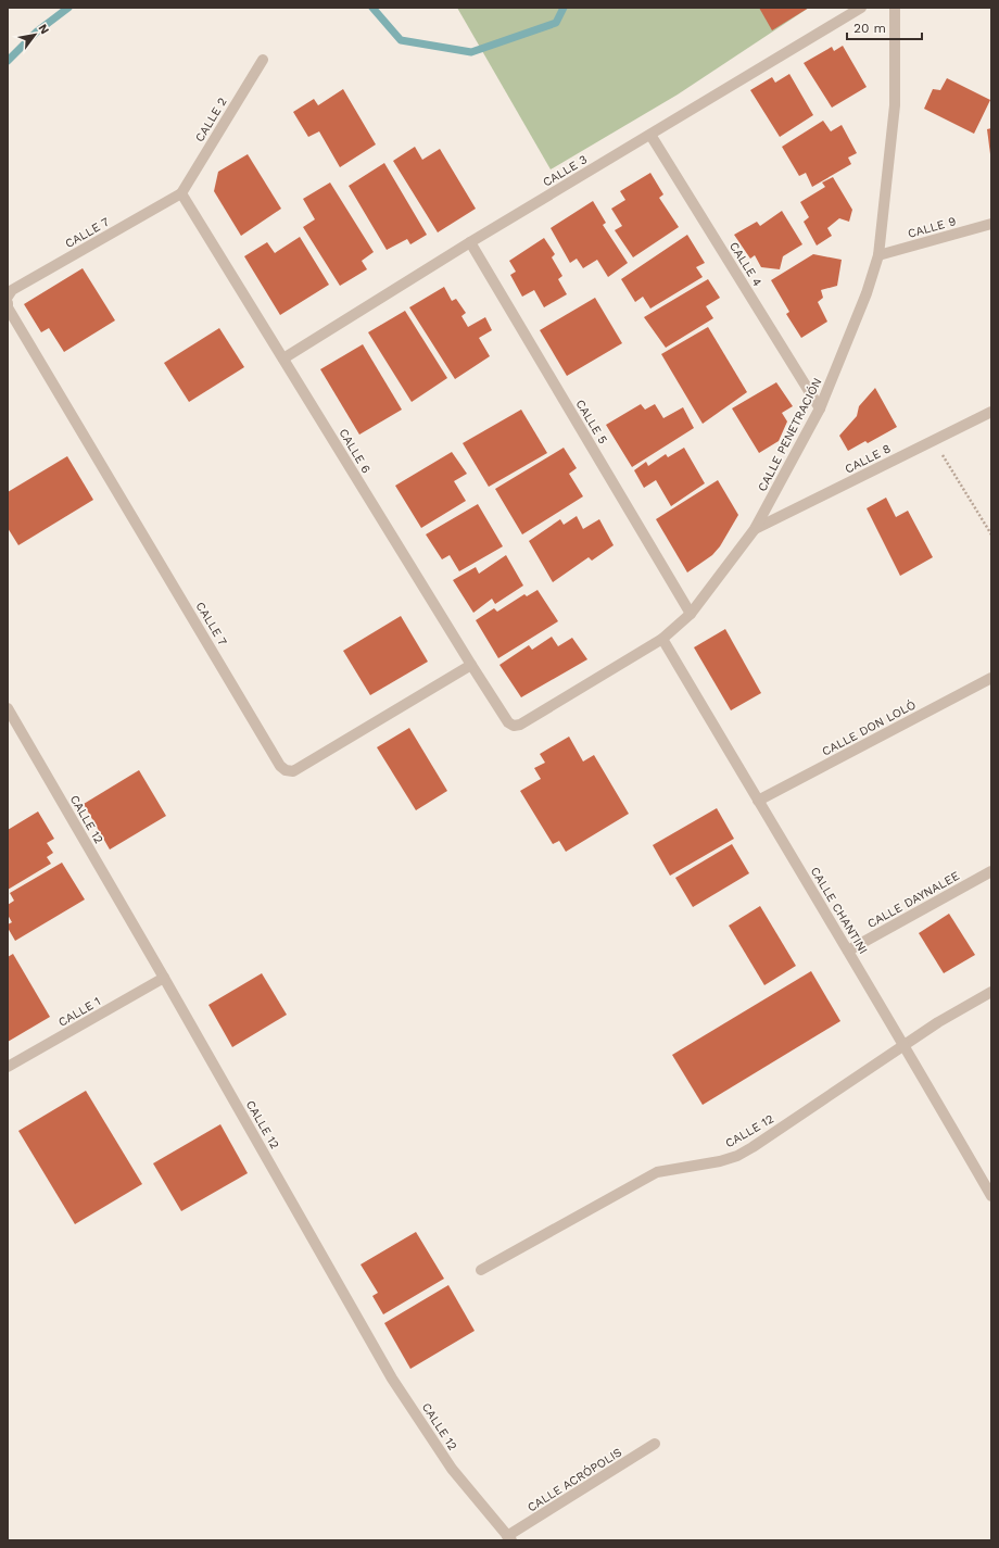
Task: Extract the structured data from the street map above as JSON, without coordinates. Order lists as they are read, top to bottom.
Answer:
{
  "streets": {
    "street": [
      "CALLE 2",
      "CALLE 3",
      "CALLE 9",
      "CALLE 7",
      "CALLE 4",
      "CALLE 5",
      "CALLE PENETRACIÓN",
      "CALLE 6",
      "CALLE 8",
      "CALLE DON LOLÓ",
      "CALLE 12",
      "CALLE DAYNALEE",
      "CALLE CHANTINI",
      "CALLE 1",
      "CALLE ACRÓPOLIS"
    ]
  },
  "crossings": [
    ["CALLE 2", "CALLE 7"],
    ["CALLE 2", "CALLE 6"],
    ["CALLE 3", "CALLE 4"],
    ["CALLE 3", "CALLE 5"],
    ["CALLE 3", "CALLE 6"],
    ["CALLE 9", "CALLE PENETRACIÓN"],
    ["CALLE 7", "CALLE 6"],
    ["CALLE 4", "CALLE PENETRACIÓN"],
    ["CALLE 5", "CALLE PENETRACIÓN"],
    ["CALLE PENETRACIÓN", "CALLE 6"],
    ["CALLE PENETRACIÓN", "CALLE 8"],
    ["CALLE PENETRACIÓN", "CALLE CHANTINI"],
    ["CALLE DON LOLÓ", "CALLE CHANTINI"],
    ["CALLE 12", "CALLE CHANTINI"],
    ["CALLE 12", "CALLE 1"],
    ["CALLE 12", "CALLE ACRÓPOLIS"],
    ["CALLE DAYNALEE", "CALLE CHANTINI"]
  ],
  "scale_bar": "20 m",
  "north": "top right"
}
